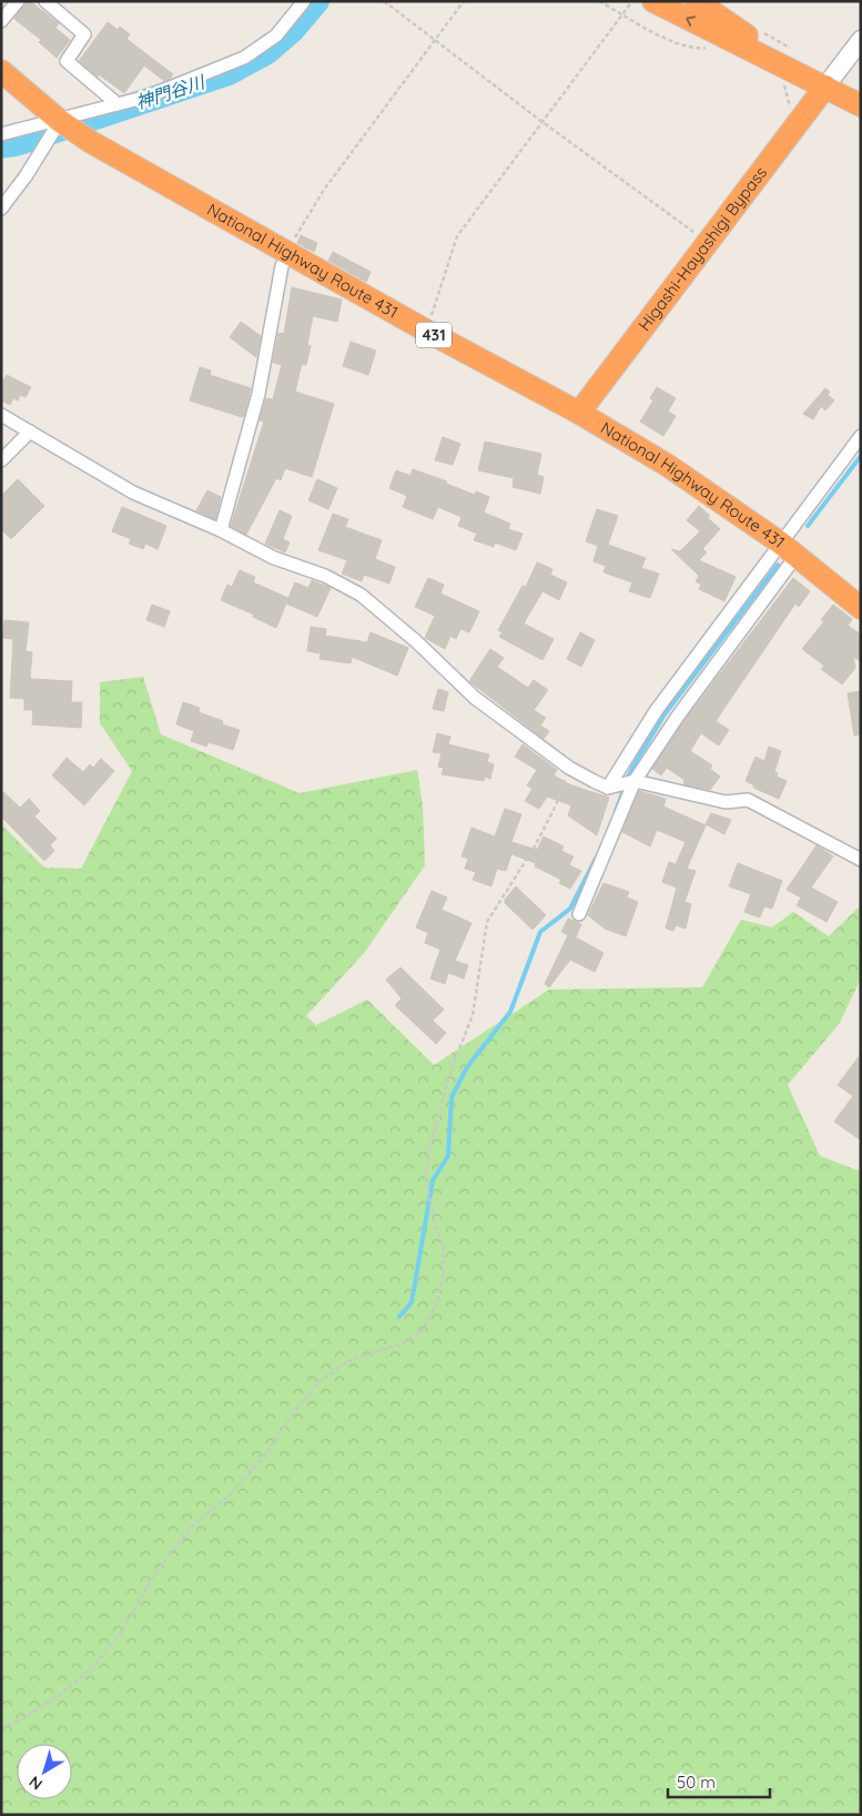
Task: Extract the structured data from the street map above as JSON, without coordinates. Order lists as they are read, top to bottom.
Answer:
{
  "streets": {
    "highway": ["Higashi-Hayashigi Bypass", "National Highway Route 431", "431"]
  },
  "crossings": [
    ["Higashi-Hayashigi Bypass", "National Highway Route 431"]
  ],
  "water": ["神門谷川"],
  "scale_bar": "50 m",
  "north": "bottom left"
}
